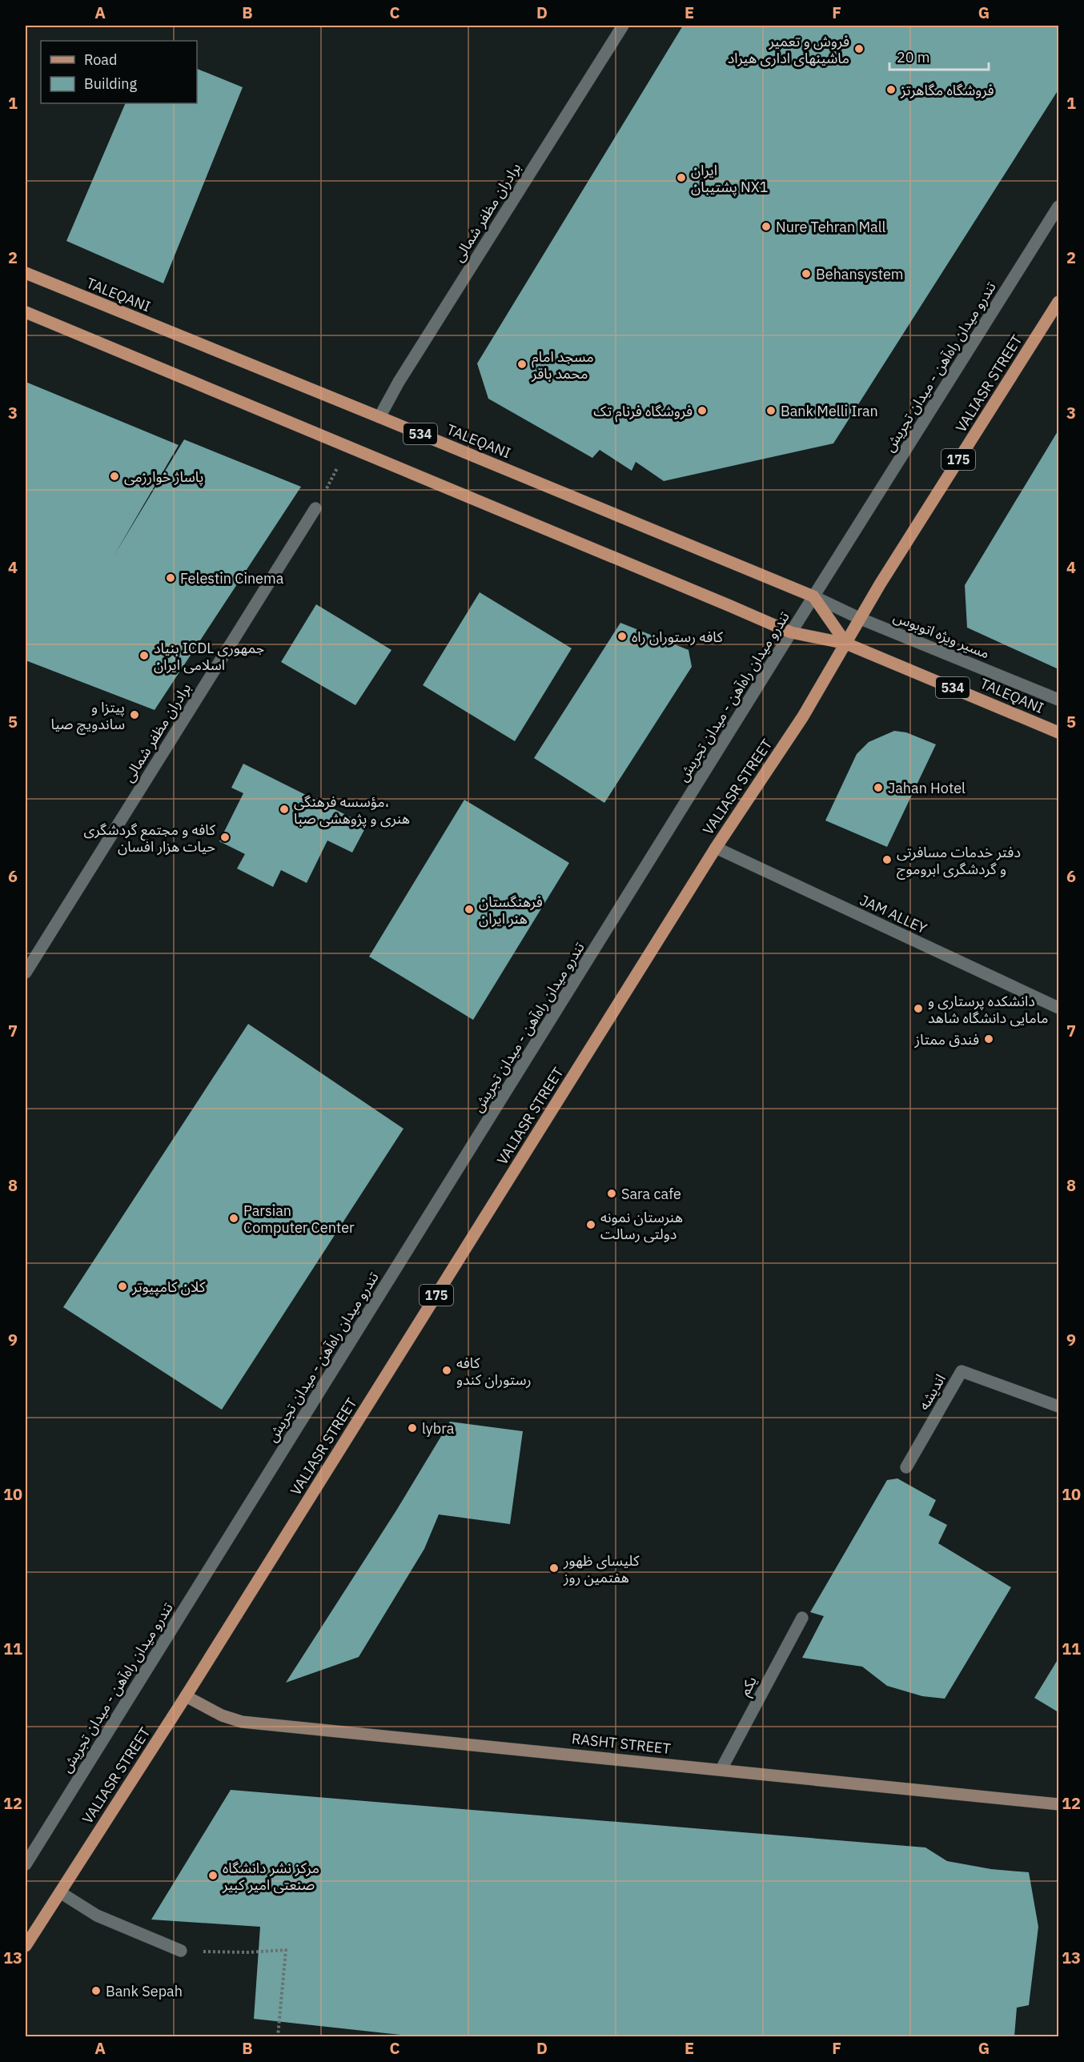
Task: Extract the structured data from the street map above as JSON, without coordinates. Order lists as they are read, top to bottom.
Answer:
{
  "streets": {
    "main road": [
      "TALEQANI",
      "VALIASR STREET",
      "534",
      "175"
    ],
    "street": [
      "برادران مظفر شمالی",
      "تندرو میدان راه‌آهن - میدان تجریش",
      "مسیر ویژه اتوبوس",
      "JAM ALLEY",
      "اندیشه",
      "یکم",
      "RASHT STREET"
    ]
  },
  "crossings": [
    ["برادران مظفر شمالی", "TALEQANI"],
    ["TALEQANI", "تندرو میدان راه‌آهن - میدان تجریش"],
    ["TALEQANI", "VALIASR STREET"],
    ["TALEQANI", "مسیر ویژه اتوبوس"],
    ["تندرو میدان راه‌آهن - میدان تجریش", "مسیر ویژه اتوبوس"],
    ["VALIASR STREET", "مسیر ویژه اتوبوس"],
    ["VALIASR STREET", "JAM ALLEY"],
    ["VALIASR STREET", "RASHT STREET"],
    ["یکم", "RASHT STREET"]
  ],
  "places": [
    "فروش و تعمیر ماشینهای اداری هیراد",
    "فروشگاه مگاهرتز",
    "ایران پشتیبان NX1",
    "Nure Tehran Mall",
    "Behansystem",
    "مسجد امام محمد باقر",
    "فروشگاه فرنام تک",
    "Bank Melli Iran",
    "پاساژ خوارزمی",
    "Felestin Cinema",
    "کافه رستوران راه",
    "بنیاد ICDL جمهوری اسلامی ایران",
    "پیتزا و ساندویچ صیا",
    "Jahan Hotel",
    "مؤسسه فرهنگی، هنری و پژوهشی صبا",
    "کافه و مجتمع گردشگری حیات هزار افسان",
    "دفتر خدمات مسافرتی و گردشگری ابروموج",
    "فرهنگستان هنر ایران",
    "دانشکده پرستاری و مامایی دانشگاه شاهد",
    "فندق ممتاز",
    "Sara cafe",
    "Parsian Computer Center",
    "هنرستان نمونه دولتی رسالت",
    "کلان کامپیوتر",
    "کافه رستوران کندو",
    "lybra",
    "کلیسای ظهور هفتمین روز",
    "مرکز نشر دانشگاه صنعتی امیر کبیر",
    "Bank Sepah"
  ],
  "legend": ["Road", "Building"],
  "scale_bar": "20 m",
  "grid": {
    "columns": [
      "A",
      "B",
      "C",
      "D",
      "E",
      "F",
      "G"
    ],
    "rows": [
      "1",
      "2",
      "3",
      "4",
      "5",
      "6",
      "7",
      "8",
      "9",
      "10",
      "11",
      "12",
      "13"
    ]
  }
}
